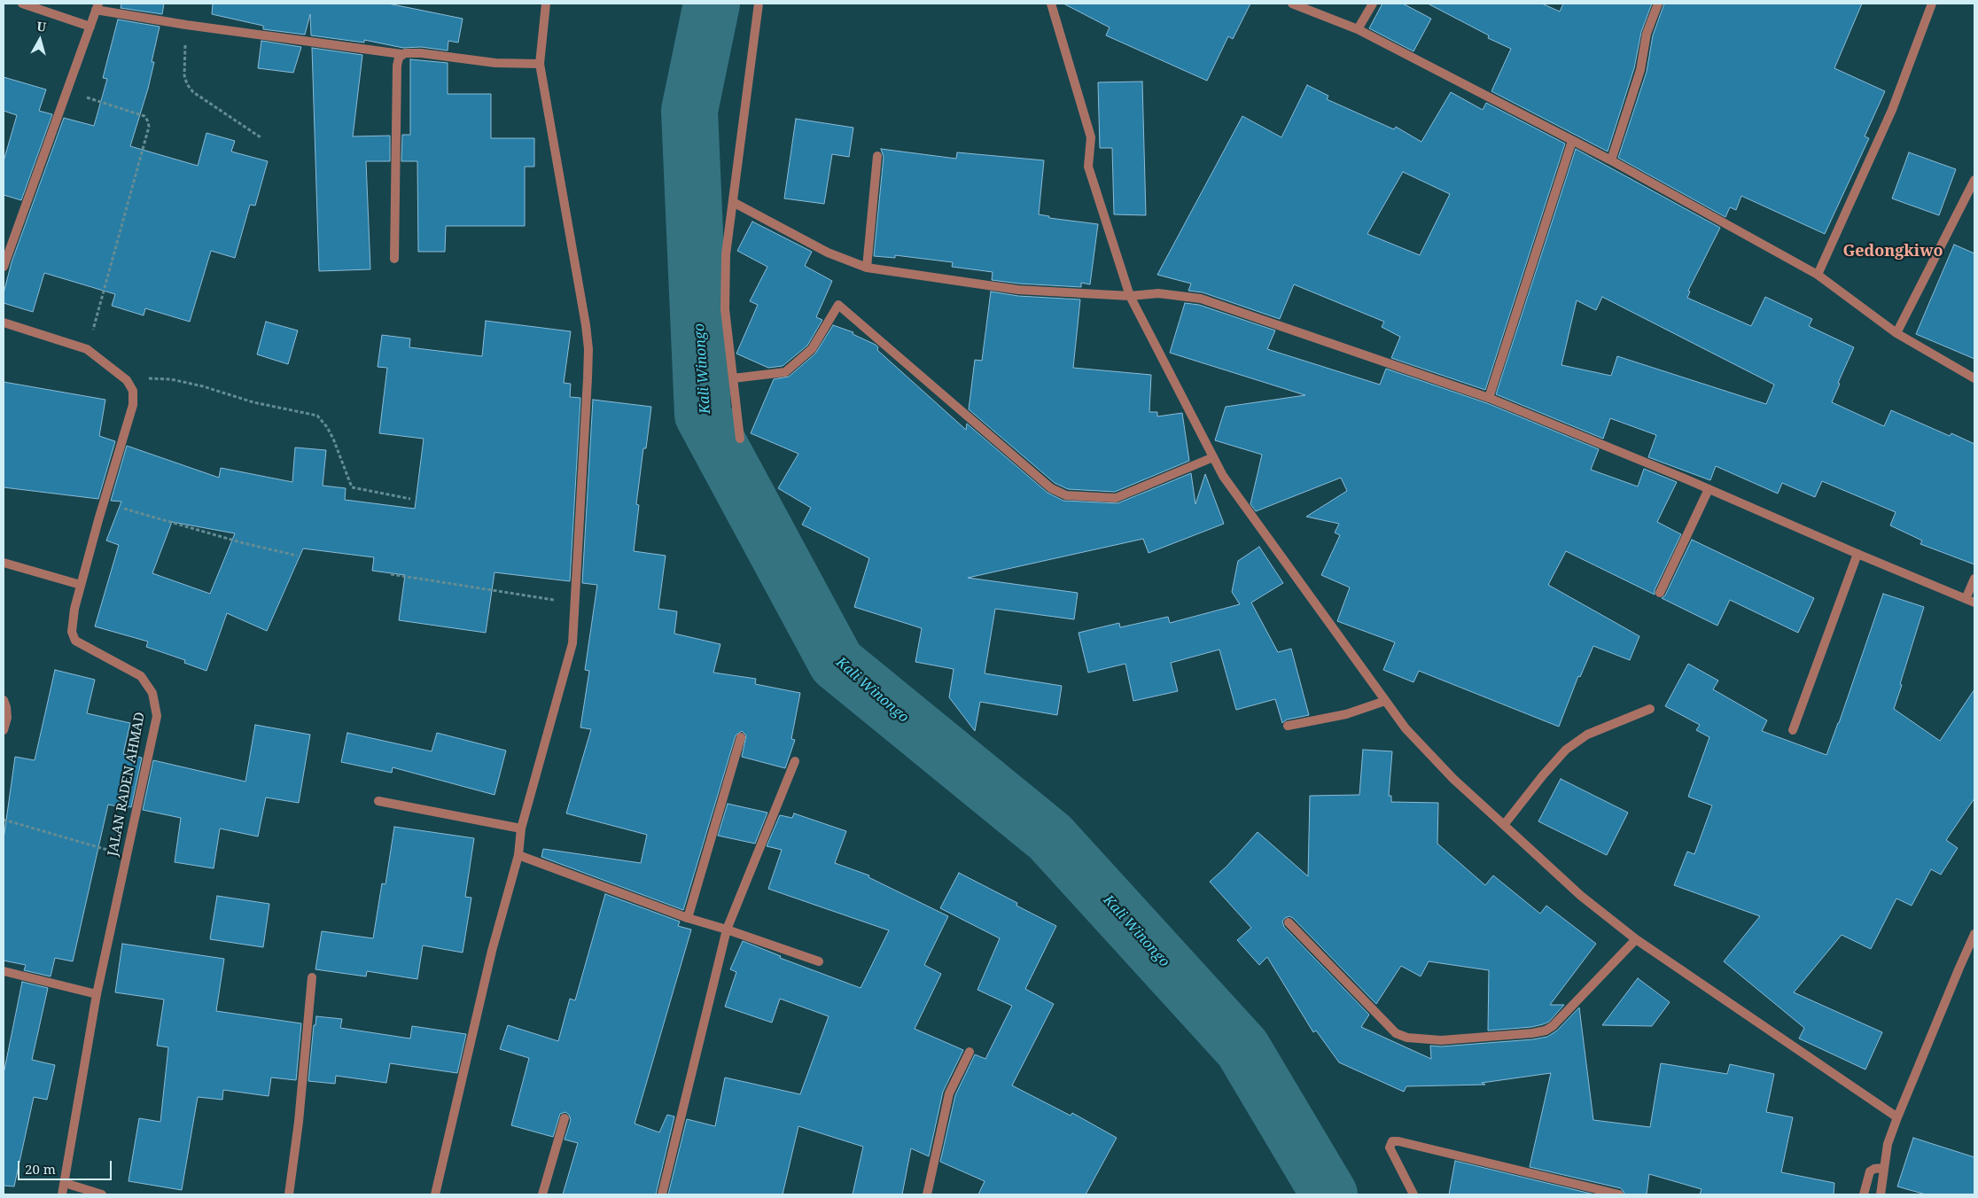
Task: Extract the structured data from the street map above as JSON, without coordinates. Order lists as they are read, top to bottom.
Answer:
{
  "streets": {
    "street": ["JALAN RADEN AHMAD"]
  },
  "districts": ["Gedongkiwo"],
  "water": ["Kali Winongo"],
  "scale_bar": "20 m",
  "north": "top"
}
